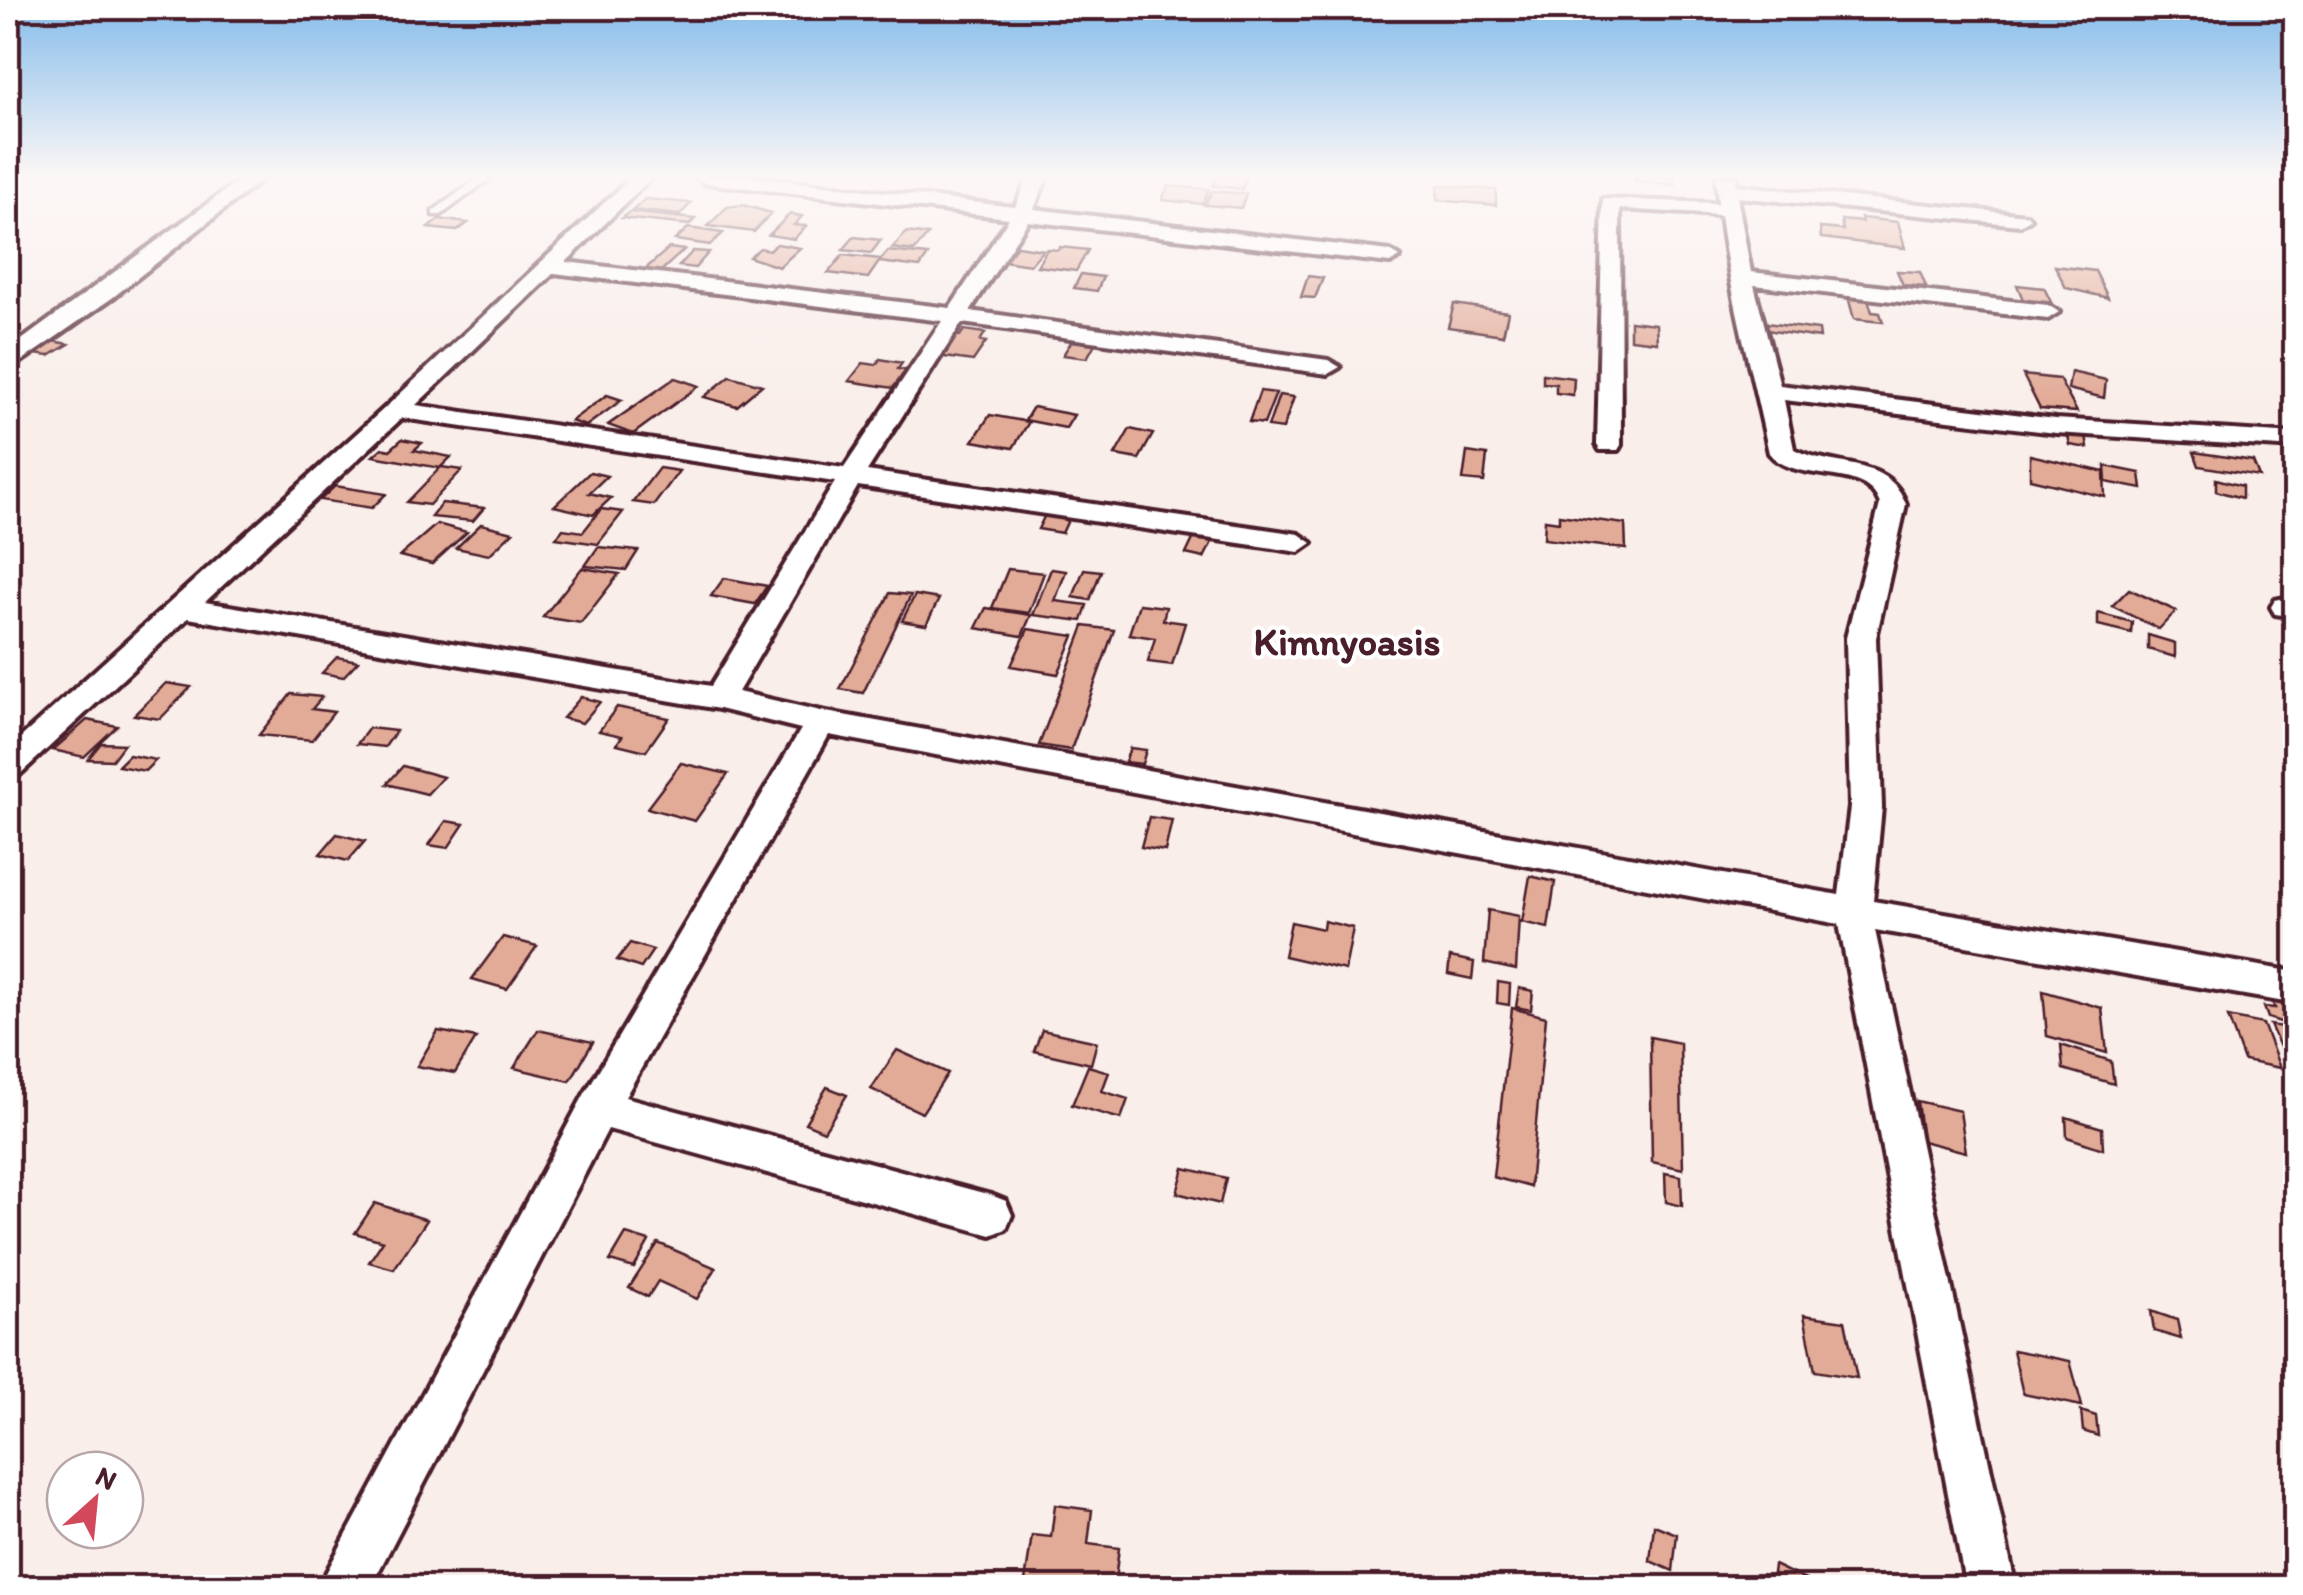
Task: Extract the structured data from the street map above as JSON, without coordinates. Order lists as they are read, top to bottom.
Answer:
{
  "districts": ["Kimnyoasis"],
  "north": "top right"
}
